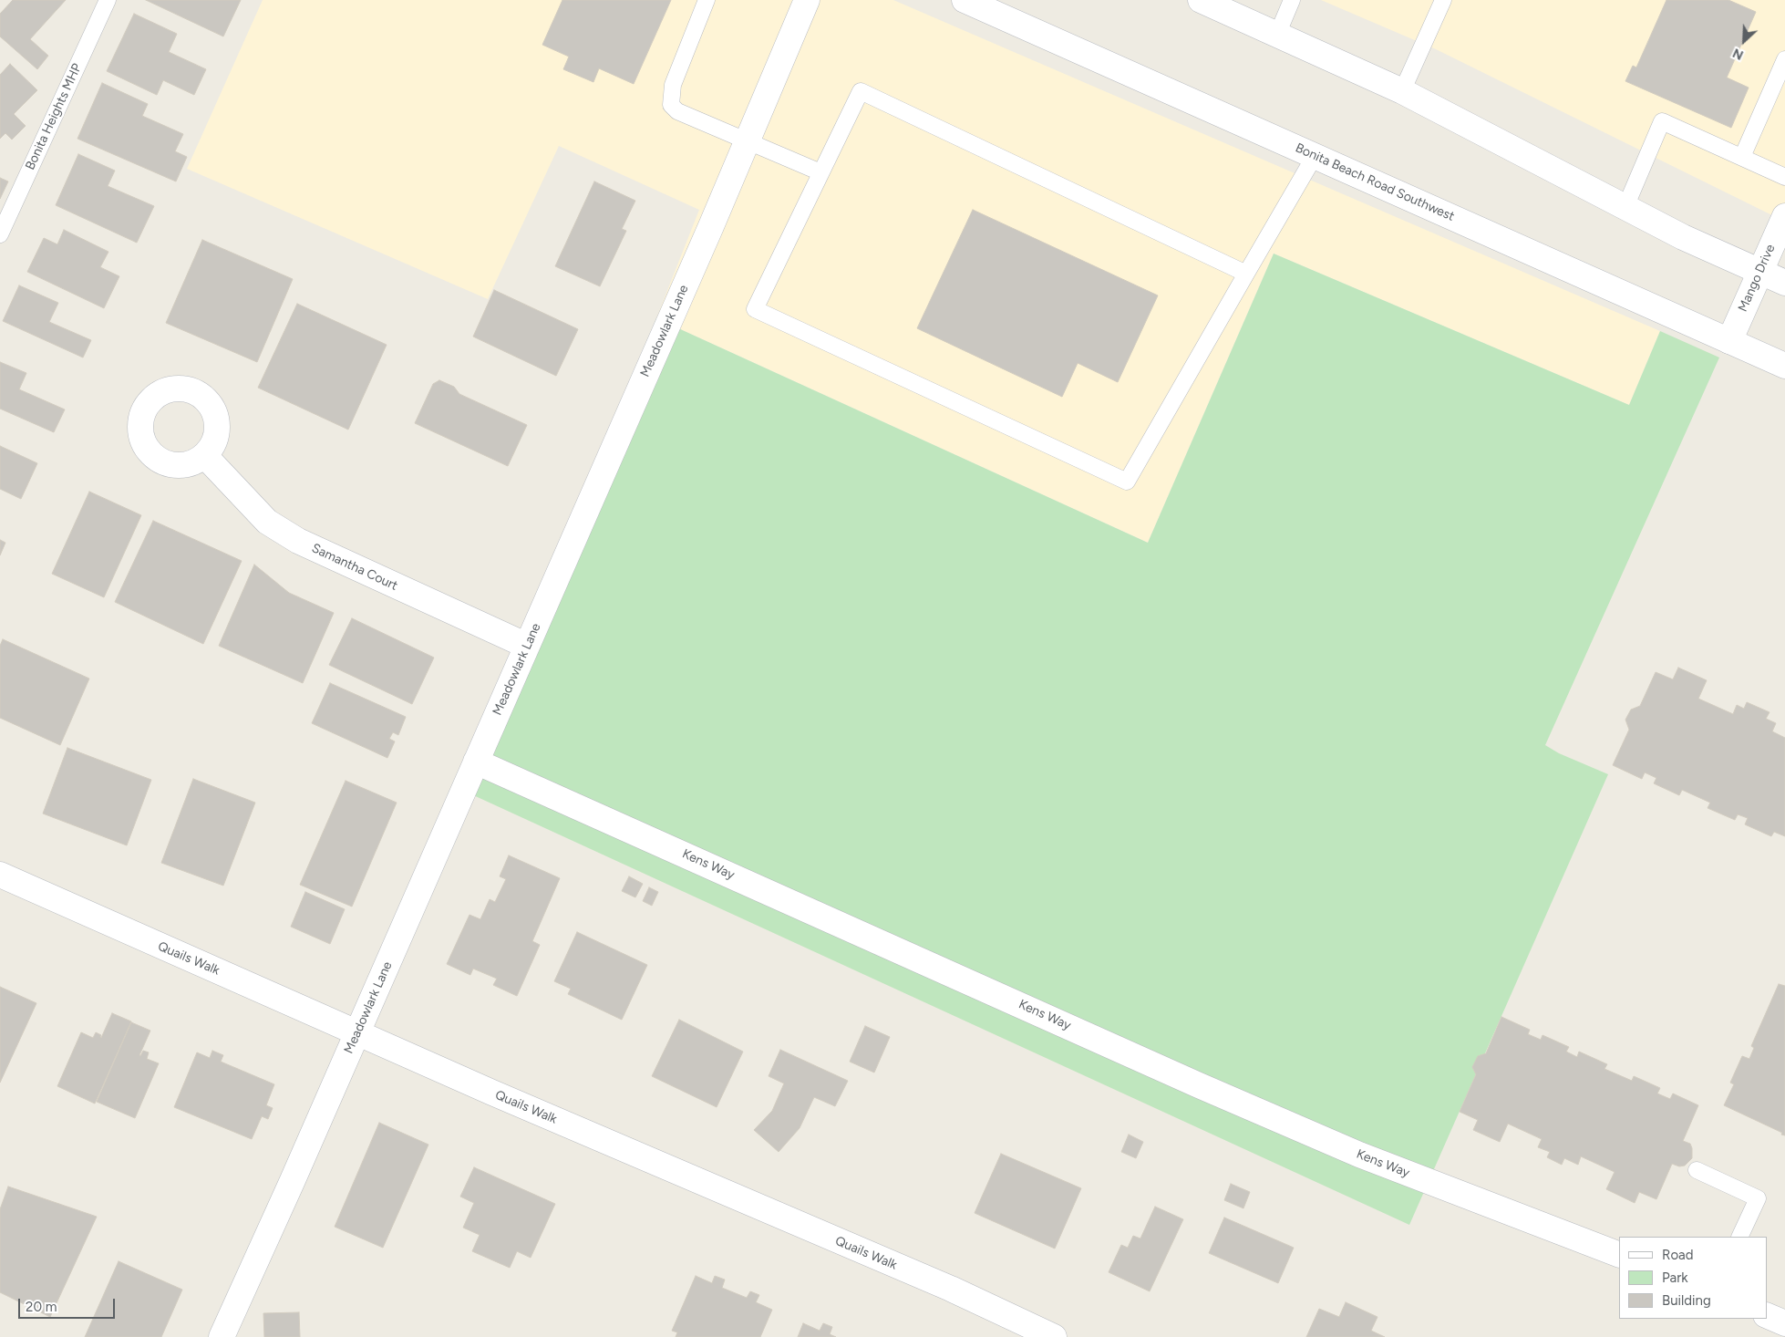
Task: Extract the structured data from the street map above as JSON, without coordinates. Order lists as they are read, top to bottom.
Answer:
{
  "streets": {
    "street": [
      "Bonita Beach Road Southwest",
      "Mango Drive",
      "Meadowlark Lane",
      "Samantha Court",
      "Kens Way",
      "Quails Walk"
    ],
    "lane": ["Bonita Heights MHP"]
  },
  "crossings": [
    ["Bonita Beach Road Southwest", "Mango Drive"],
    ["Meadowlark Lane", "Samantha Court"],
    ["Meadowlark Lane", "Kens Way"],
    ["Meadowlark Lane", "Quails Walk"]
  ],
  "legend": ["Road", "Park", "Building"],
  "scale_bar": "20 m",
  "north": "bottom left"
}
